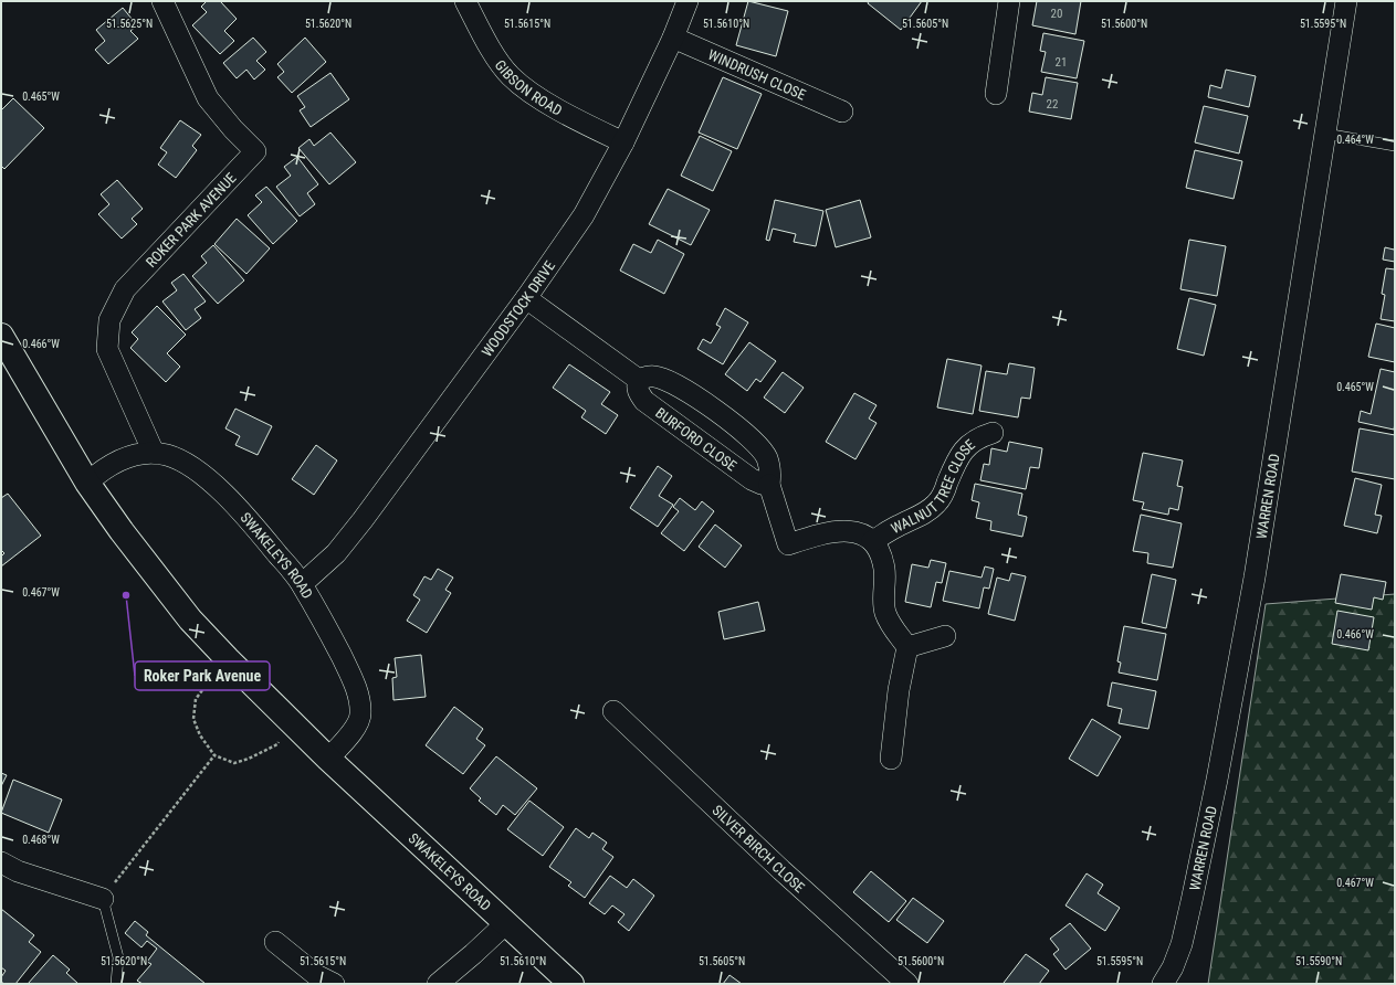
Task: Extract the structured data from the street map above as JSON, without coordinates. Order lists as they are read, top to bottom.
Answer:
{
  "streets": {
    "main road": ["SWAKELEYS ROAD"],
    "street": [
      "WINDRUSH CLOSE",
      "GIBSON ROAD",
      "ROKER PARK AVENUE",
      "WOODSTOCK DRIVE",
      "BURFORD CLOSE",
      "WALNUT TREE CLOSE",
      "WARREN ROAD",
      "SILVER BIRCH CLOSE"
    ]
  },
  "crossings": [
    ["WINDRUSH CLOSE", "WOODSTOCK DRIVE"],
    ["GIBSON ROAD", "WOODSTOCK DRIVE"],
    ["ROKER PARK AVENUE", "SWAKELEYS ROAD"],
    ["WOODSTOCK DRIVE", "SWAKELEYS ROAD"]
  ],
  "places": ["Roker Park Avenue"],
  "house_numbers": ["20", "21", "22"],
  "coordinates": [
    "51.5625°N",
    "51.5620°N",
    "51.5615°N",
    "51.5610°N",
    "51.5605°N",
    "51.5600°N",
    "51.5595°N",
    "0.465°W",
    "0.464°W",
    "0.466°W",
    "0.467°W",
    "0.468°W",
    "51.5590°N"
  ]
}
